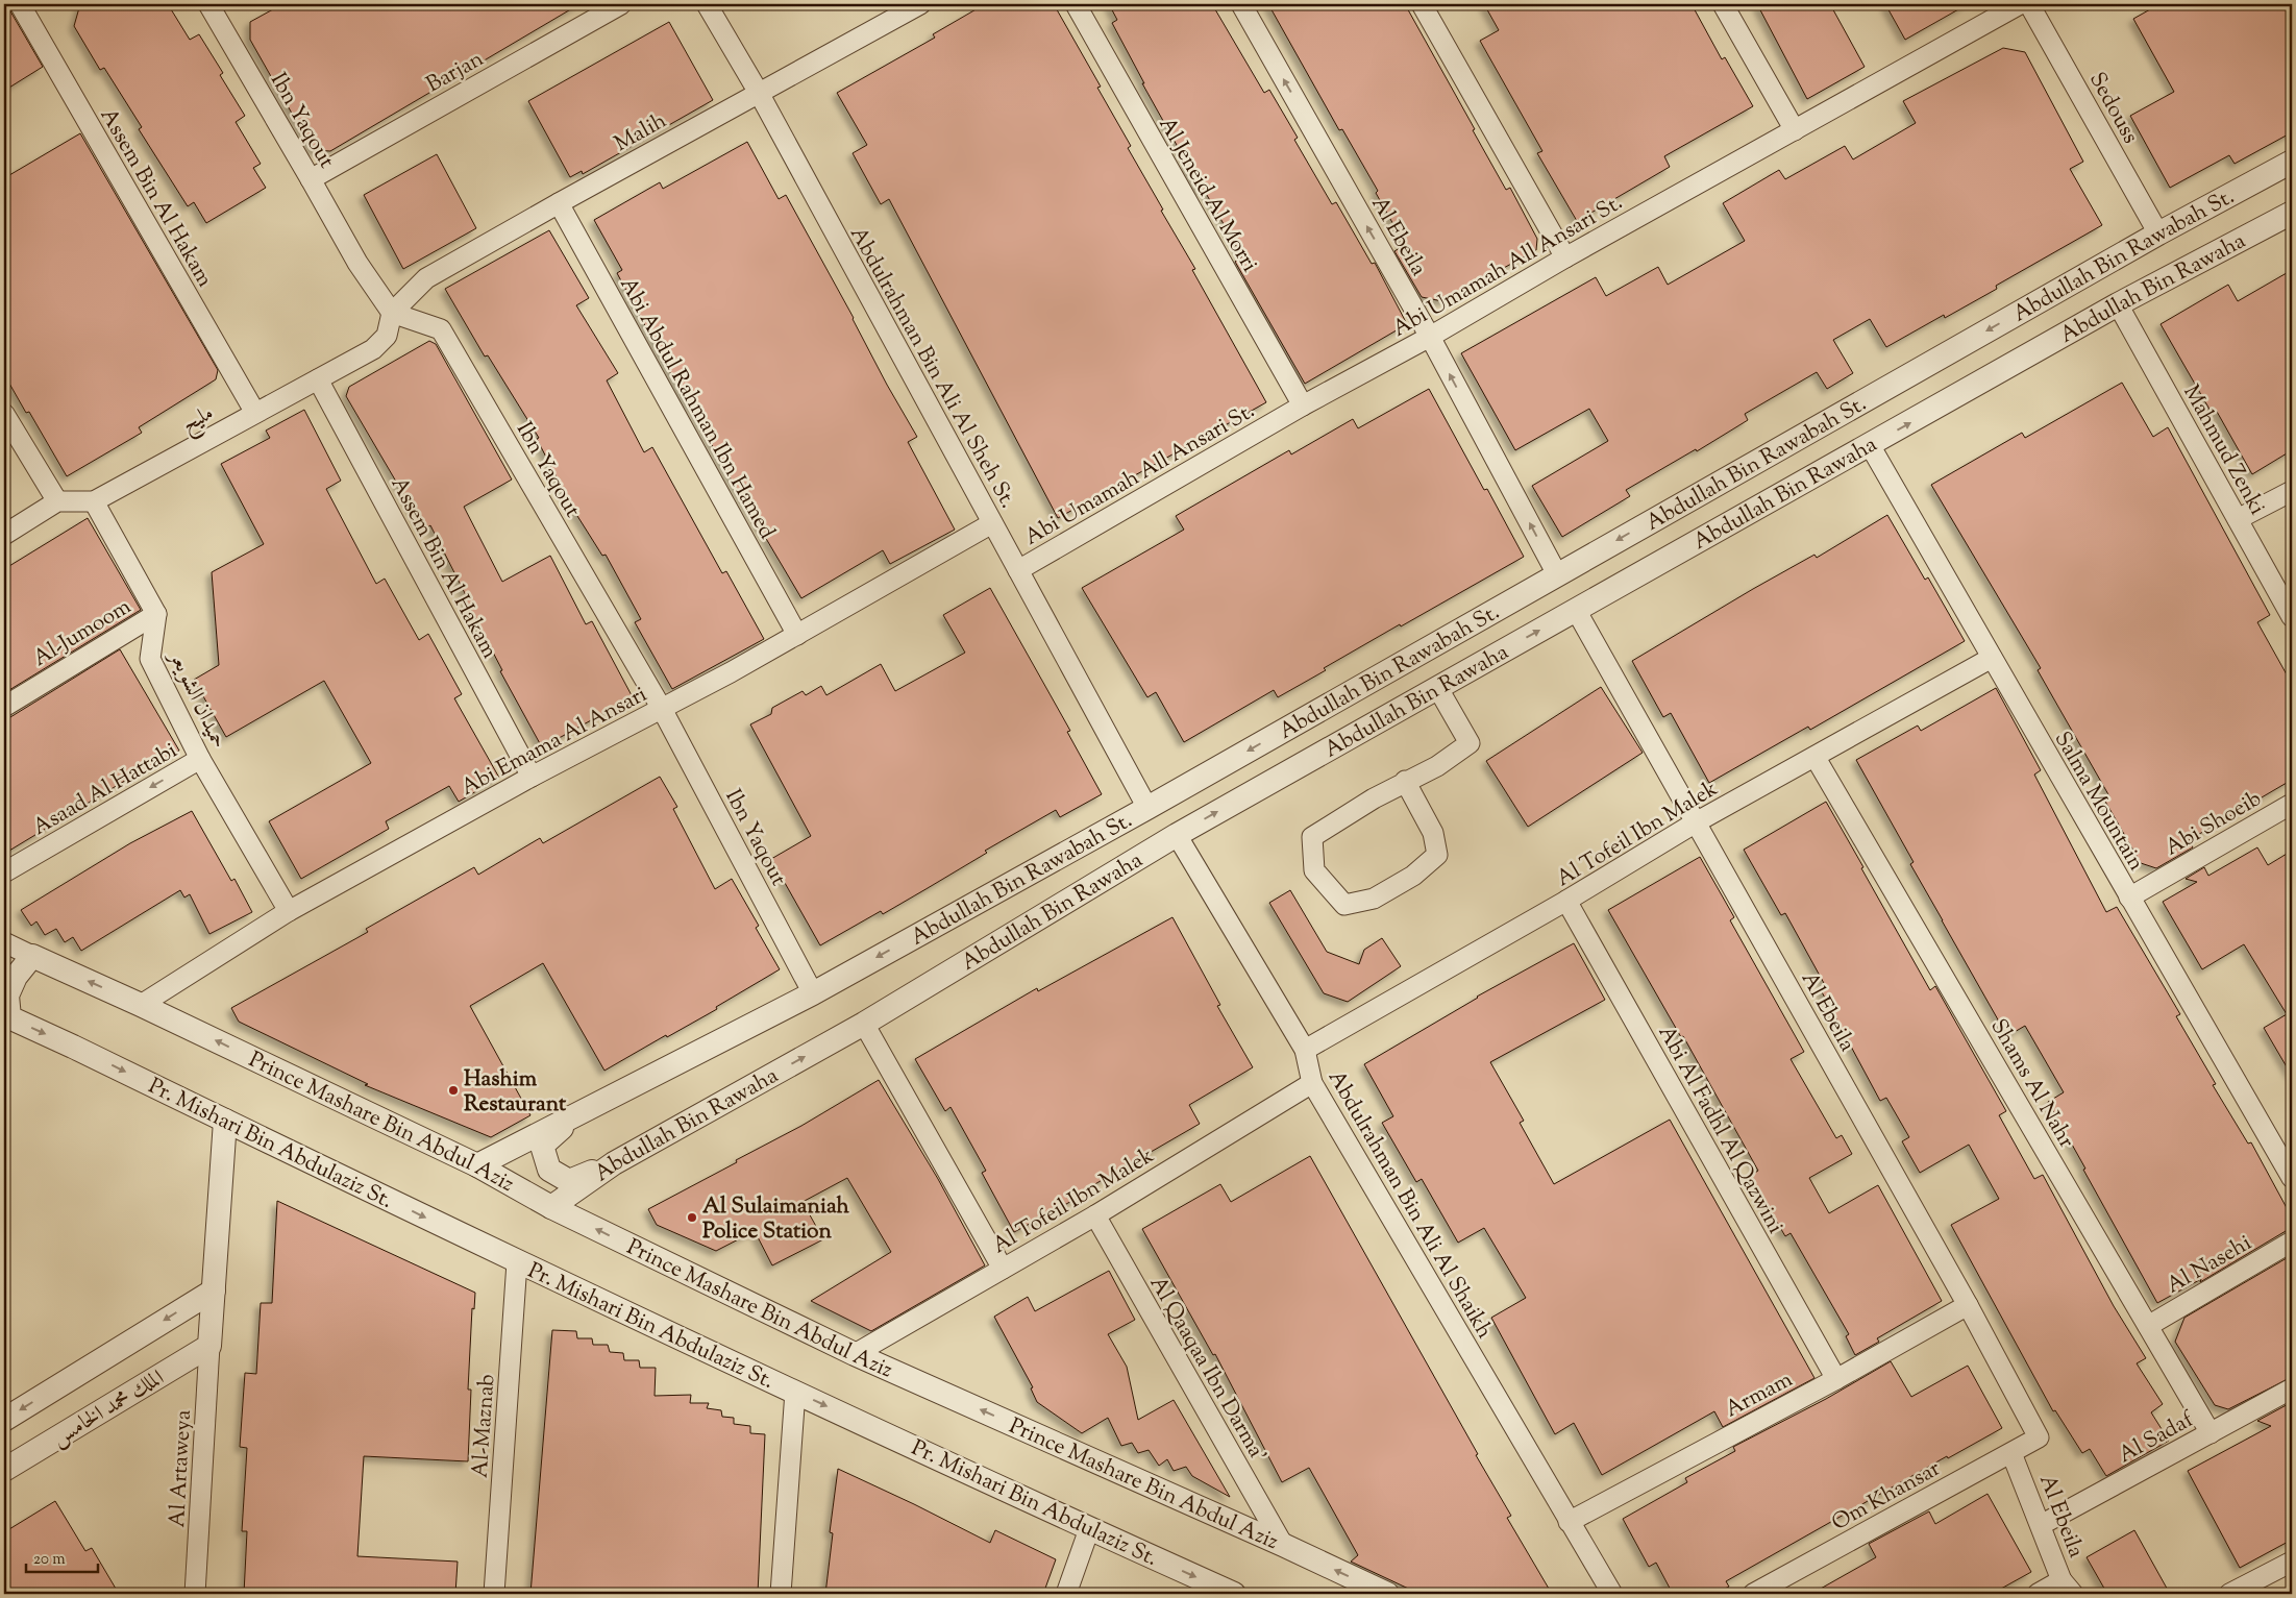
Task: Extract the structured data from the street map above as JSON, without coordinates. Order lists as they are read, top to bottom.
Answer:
{
  "streets": {
    "street": [
      "Barjan",
      "Sedouss",
      "Ibn Yaqout",
      "Malih",
      "Al Jeneid Al Morri",
      "Assem Bin Al Hakam",
      "Al Ebeila",
      "Abdullah Bin Rawabah St.",
      "Abi Umamah All Ansari St.",
      "Abdullah Bin Rawaha",
      "Abdulrahman Bin Ali Al Sheh St.",
      "Abi Abdul Rahman Ibn Hamed",
      "مليح",
      "Mahmud Zenki",
      "Al-Jumoom",
      "حميدان الشويعر",
      "Abi Emama Al Ansari",
      "Asaad Al Hattabi",
      "Salma Mountain",
      "Abi Shoeib",
      "Al Tofeil Ibn Malek",
      "Shams Al Nahr",
      "Prince Mashare Bin Abdul Aziz",
      "Abi Al Fadhl Al Qazwini",
      "Pr. Mishari Bin Abdulaziz St.",
      "Abdulrahman Bin Ali Al Shaikh",
      "Al Nasehi",
      "Al Qaaqaa Ibn Darma'",
      "Armam",
      "الملك محمد الخامس",
      "Al-Maznab",
      "Al Sadaf",
      "Al Artaweya",
      "Om Khansar"
    ]
  },
  "crossings": [
    ["Barjan", "Ibn Yaqout"],
    ["Sedouss", "Abdullah Bin Rawabah St."],
    ["Ibn Yaqout", "Malih"],
    ["Ibn Yaqout", "Abdullah Bin Rawabah St."],
    ["Ibn Yaqout", "مليح"],
    ["Ibn Yaqout", "Abi Emama Al Ansari"],
    ["Malih", "Abdulrahman Bin Ali Al Sheh St."],
    ["Malih", "Abi Abdul Rahman Ibn Hamed"],
    ["Malih", "مليح"],
    ["Al Jeneid Al Morri", "Abi Umamah All Ansari St."],
    ["Assem Bin Al Hakam", "مليح"],
    ["Assem Bin Al Hakam", "Abi Emama Al Ansari"],
    ["Al Ebeila", "Abdullah Bin Rawabah St."],
    ["Al Ebeila", "Abi Umamah All Ansari St."],
    ["Al Ebeila", "Abdullah Bin Rawaha"],
    ["Al Ebeila", "Al Tofeil Ibn Malek"],
    ["Al Ebeila", "Armam"],
    ["Al Ebeila", "Al Sadaf"],
    ["Al Ebeila", "Om Khansar"],
    ["Abdullah Bin Rawabah St.", "Abdulrahman Bin Ali Al Sheh St."],
    ["Abdullah Bin Rawabah St.", "Prince Mashare Bin Abdul Aziz"],
    ["Abi Umamah All Ansari St.", "Abdulrahman Bin Ali Al Sheh St."],
    ["Abdullah Bin Rawaha", "Mahmud Zenki"],
    ["Abdullah Bin Rawaha", "Salma Mountain"],
    ["Abdullah Bin Rawaha", "Prince Mashare Bin Abdul Aziz"],
    ["Abdullah Bin Rawaha", "Abdulrahman Bin Ali Al Shaikh"],
    ["Abdulrahman Bin Ali Al Sheh St.", "Abi Emama Al Ansari"],
    ["Abi Abdul Rahman Ibn Hamed", "Abi Emama Al Ansari"],
    ["Al-Jumoom", "حميدان الشويعر"],
    ["حميدان الشويعر", "Abi Emama Al Ansari"],
    ["حميدان الشويعر", "Asaad Al Hattabi"],
    ["Abi Emama Al Ansari", "Prince Mashare Bin Abdul Aziz"],
    ["Salma Mountain", "Abi Shoeib"],
    ["Salma Mountain", "Al Tofeil Ibn Malek"],
    ["Al Tofeil Ibn Malek", "Shams Al Nahr"],
    ["Al Tofeil Ibn Malek", "Prince Mashare Bin Abdul Aziz"],
    ["Al Tofeil Ibn Malek", "Abi Al Fadhl Al Qazwini"],
    ["Al Tofeil Ibn Malek", "Abdulrahman Bin Ali Al Shaikh"],
    ["Al Tofeil Ibn Malek", "Al Qaaqaa Ibn Darma'"],
    ["Shams Al Nahr", "Al Nasehi"],
    ["Shams Al Nahr", "Al Sadaf"],
    ["Prince Mashare Bin Abdul Aziz", "Al Qaaqaa Ibn Darma'"],
    ["Abi Al Fadhl Al Qazwini", "Armam"],
    ["Pr. Mishari Bin Abdulaziz St.", "Al-Maznab"],
    ["Abdulrahman Bin Ali Al Shaikh", "Armam"],
    ["الملك محمد الخامس", "Al Artaweya"]
  ],
  "one_way": [
    "Abdullah Bin Rawabah St.",
    "Abdullah Bin Rawaha",
    "Asaad Al Hattabi",
    "Prince Mashare Bin Abdul Aziz",
    "Pr. Mishari Bin Abdulaziz St."
  ],
  "places": ["Hashim Restaurant", "Al Sulaimaniah Police Station"],
  "scale_bar": "20 m"
}
